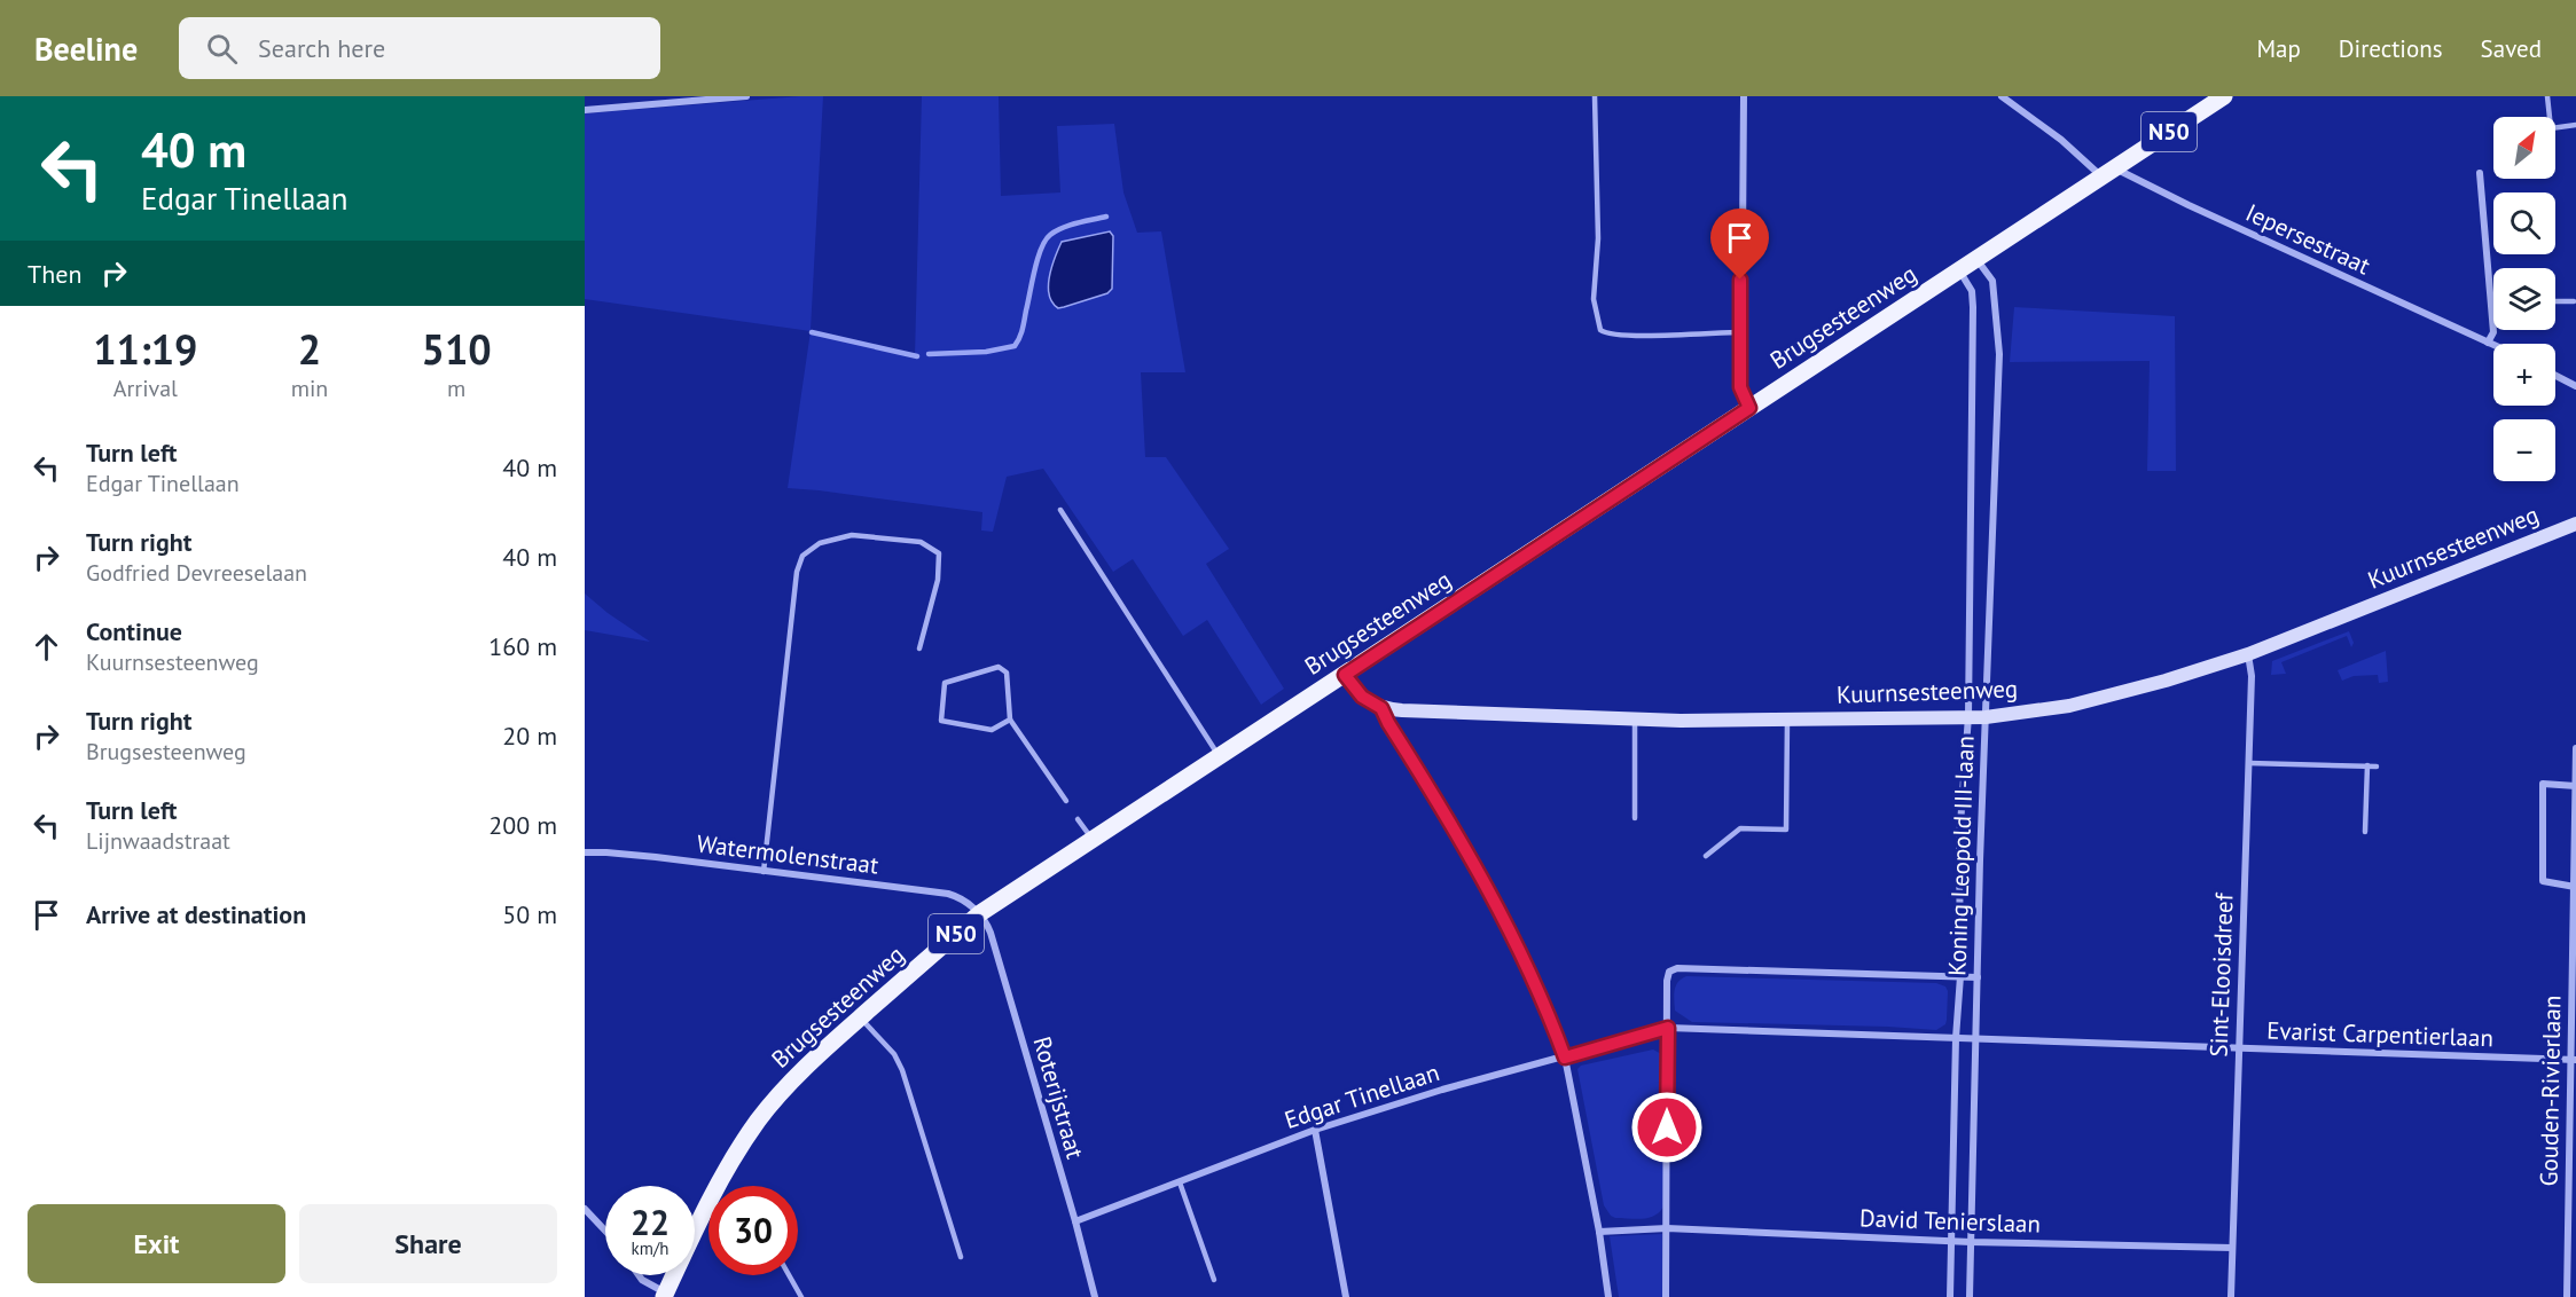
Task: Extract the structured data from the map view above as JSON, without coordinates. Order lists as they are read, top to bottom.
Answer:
{
  "streets": {
    "main road": ["N50", "Brugsesteenweg"],
    "street": [
      "Iepersestraat",
      "Kuurnsesteenweg",
      "Watermolenstraat",
      "Koning Leopold III-laan",
      "Sint-Elooisdreef",
      "Evarist Carpentierlaan",
      "Gouden-Rivierlaan",
      "Edgar Tinellaan",
      "Roterijstraat",
      "David Tenierslaan"
    ]
  },
  "crossings": [
    ["Iepersestraat", "Brugsesteenweg"],
    ["Brugsesteenweg", "Watermolenstraat"],
    ["Brugsesteenweg", "Koning Leopold III-laan"],
    ["Brugsesteenweg", "Roterijstraat"],
    ["Kuurnsesteenweg", "Koning Leopold III-laan"],
    ["Kuurnsesteenweg", "Sint-Elooisdreef"],
    ["Watermolenstraat", "Roterijstraat"],
    ["Koning Leopold III-laan", "Evarist Carpentierlaan"],
    ["Koning Leopold III-laan", "Edgar Tinellaan"],
    ["Koning Leopold III-laan", "David Tenierslaan"],
    ["Sint-Elooisdreef", "Evarist Carpentierlaan"],
    ["Sint-Elooisdreef", "David Tenierslaan"],
    ["Evarist Carpentierlaan", "Gouden-Rivierlaan"],
    ["Evarist Carpentierlaan", "Edgar Tinellaan"],
    ["Edgar Tinellaan", "Roterijstraat"]
  ],
  "north": "top right",
  "page": {
    "header": "Beeline",
    "search": "Search here",
    "nav": ["Map", "Directions", "Saved"],
    "turn": ["40 m", "Edgar Tinellaan"],
    "map_buttons": ["+", "−"],
    "then": "Then",
    "eta": [
      "11:19",
      "Arrival",
      "2",
      "min",
      "510",
      "m"
    ],
    "list": [
      {
        "name": "Turn left",
        "note": "Edgar Tinellaan",
        "value": "40 m"
      },
      {
        "name": "Turn right",
        "note": "Godfried Devreeselaan",
        "value": "40 m"
      },
      {
        "name": "Continue",
        "note": "Kuurnsesteenweg",
        "value": "160 m"
      },
      {
        "name": "Turn right",
        "note": "Brugsesteenweg",
        "value": "20 m"
      },
      {
        "name": "Turn left",
        "note": "Lijnwaadstraat",
        "value": "200 m"
      },
      {
        "name": "Arrive at destination",
        "value": "50 m"
      }
    ],
    "speed": "22 km/h",
    "limit": "30",
    "buttons": ["Exit", "Share"]
  }
}
